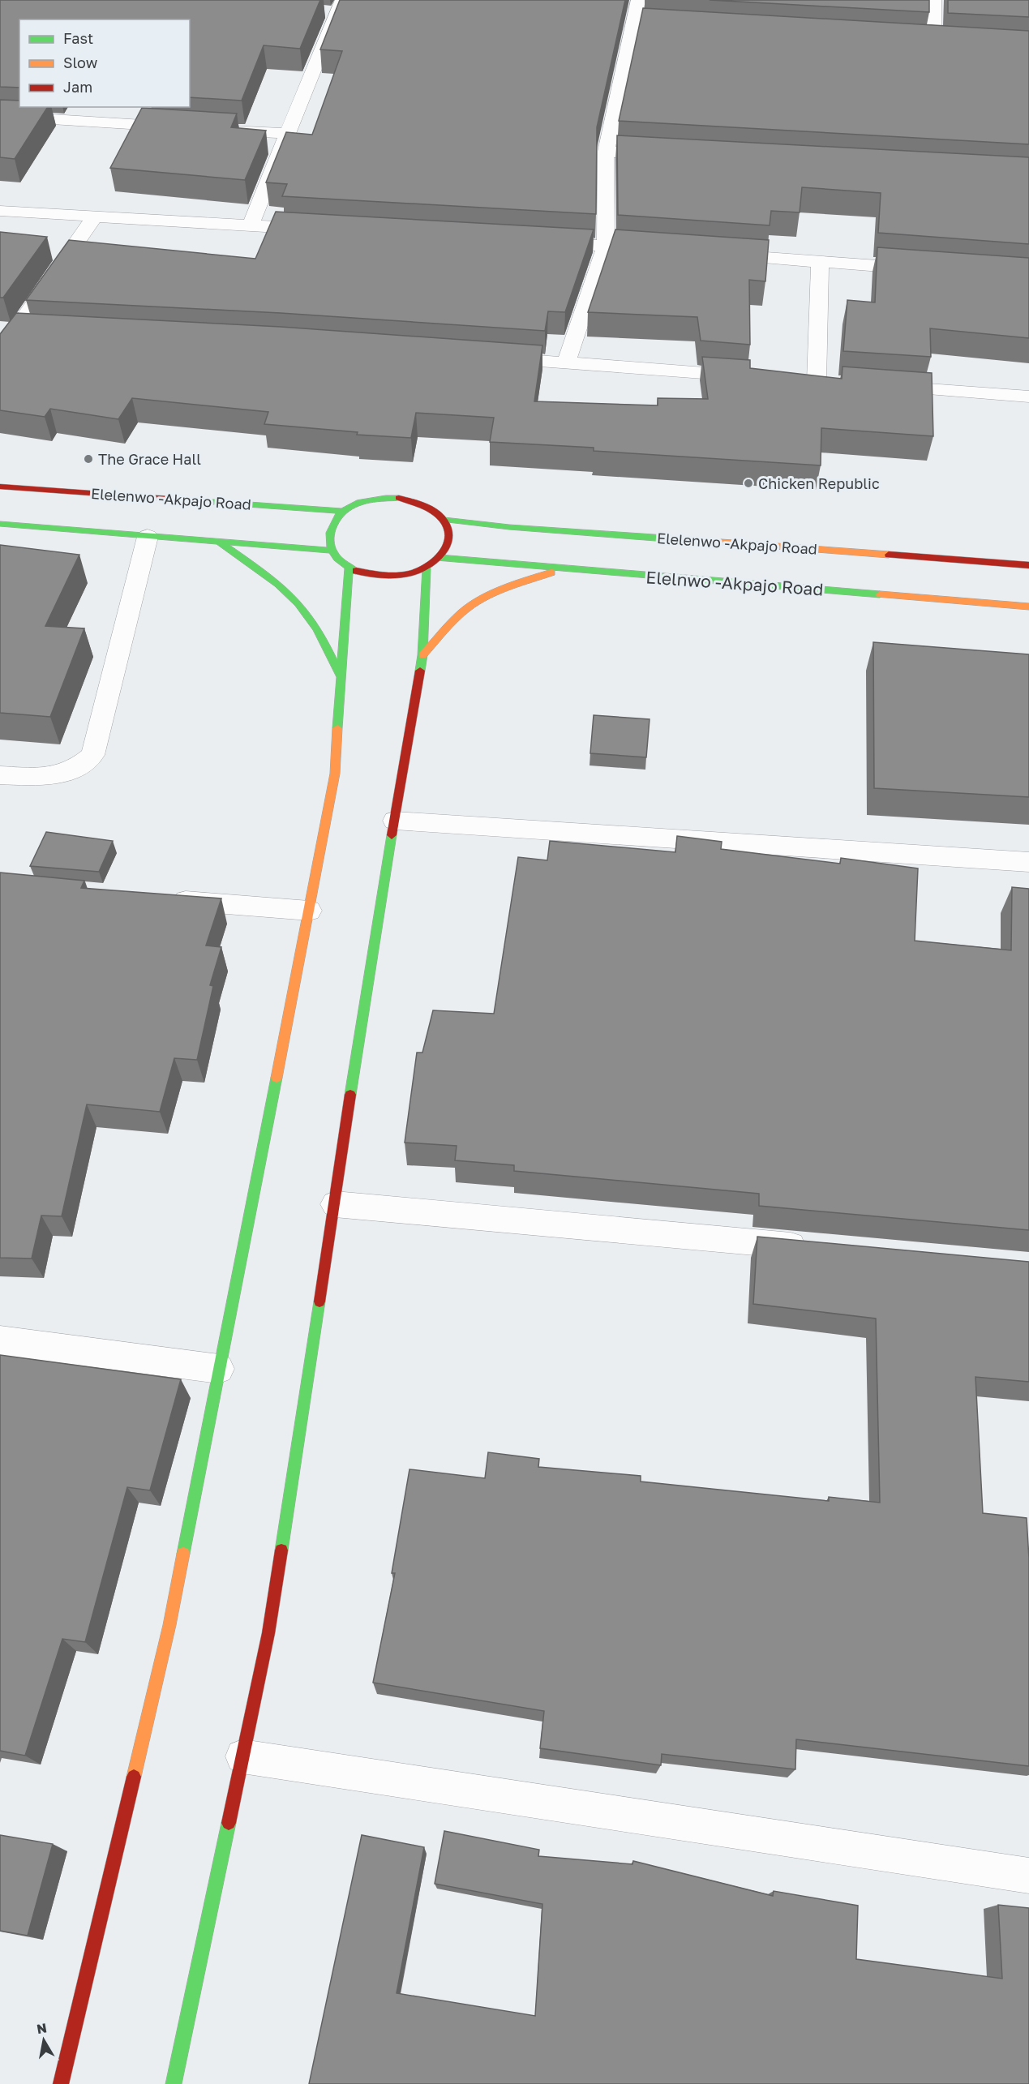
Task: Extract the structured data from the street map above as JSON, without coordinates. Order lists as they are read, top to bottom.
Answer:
{
  "streets": {
    "main road": ["Elelenwo -Akpajo Road", "Elelnwo -Akpajo Road"]
  },
  "crossings": [
    ["Elelenwo -Akpajo Road", "Elelnwo -Akpajo Road"]
  ],
  "places": ["The Grace Hall", "Chicken Republic"],
  "legend": ["Fast", "Slow", "Jam"],
  "north": "top"
}
